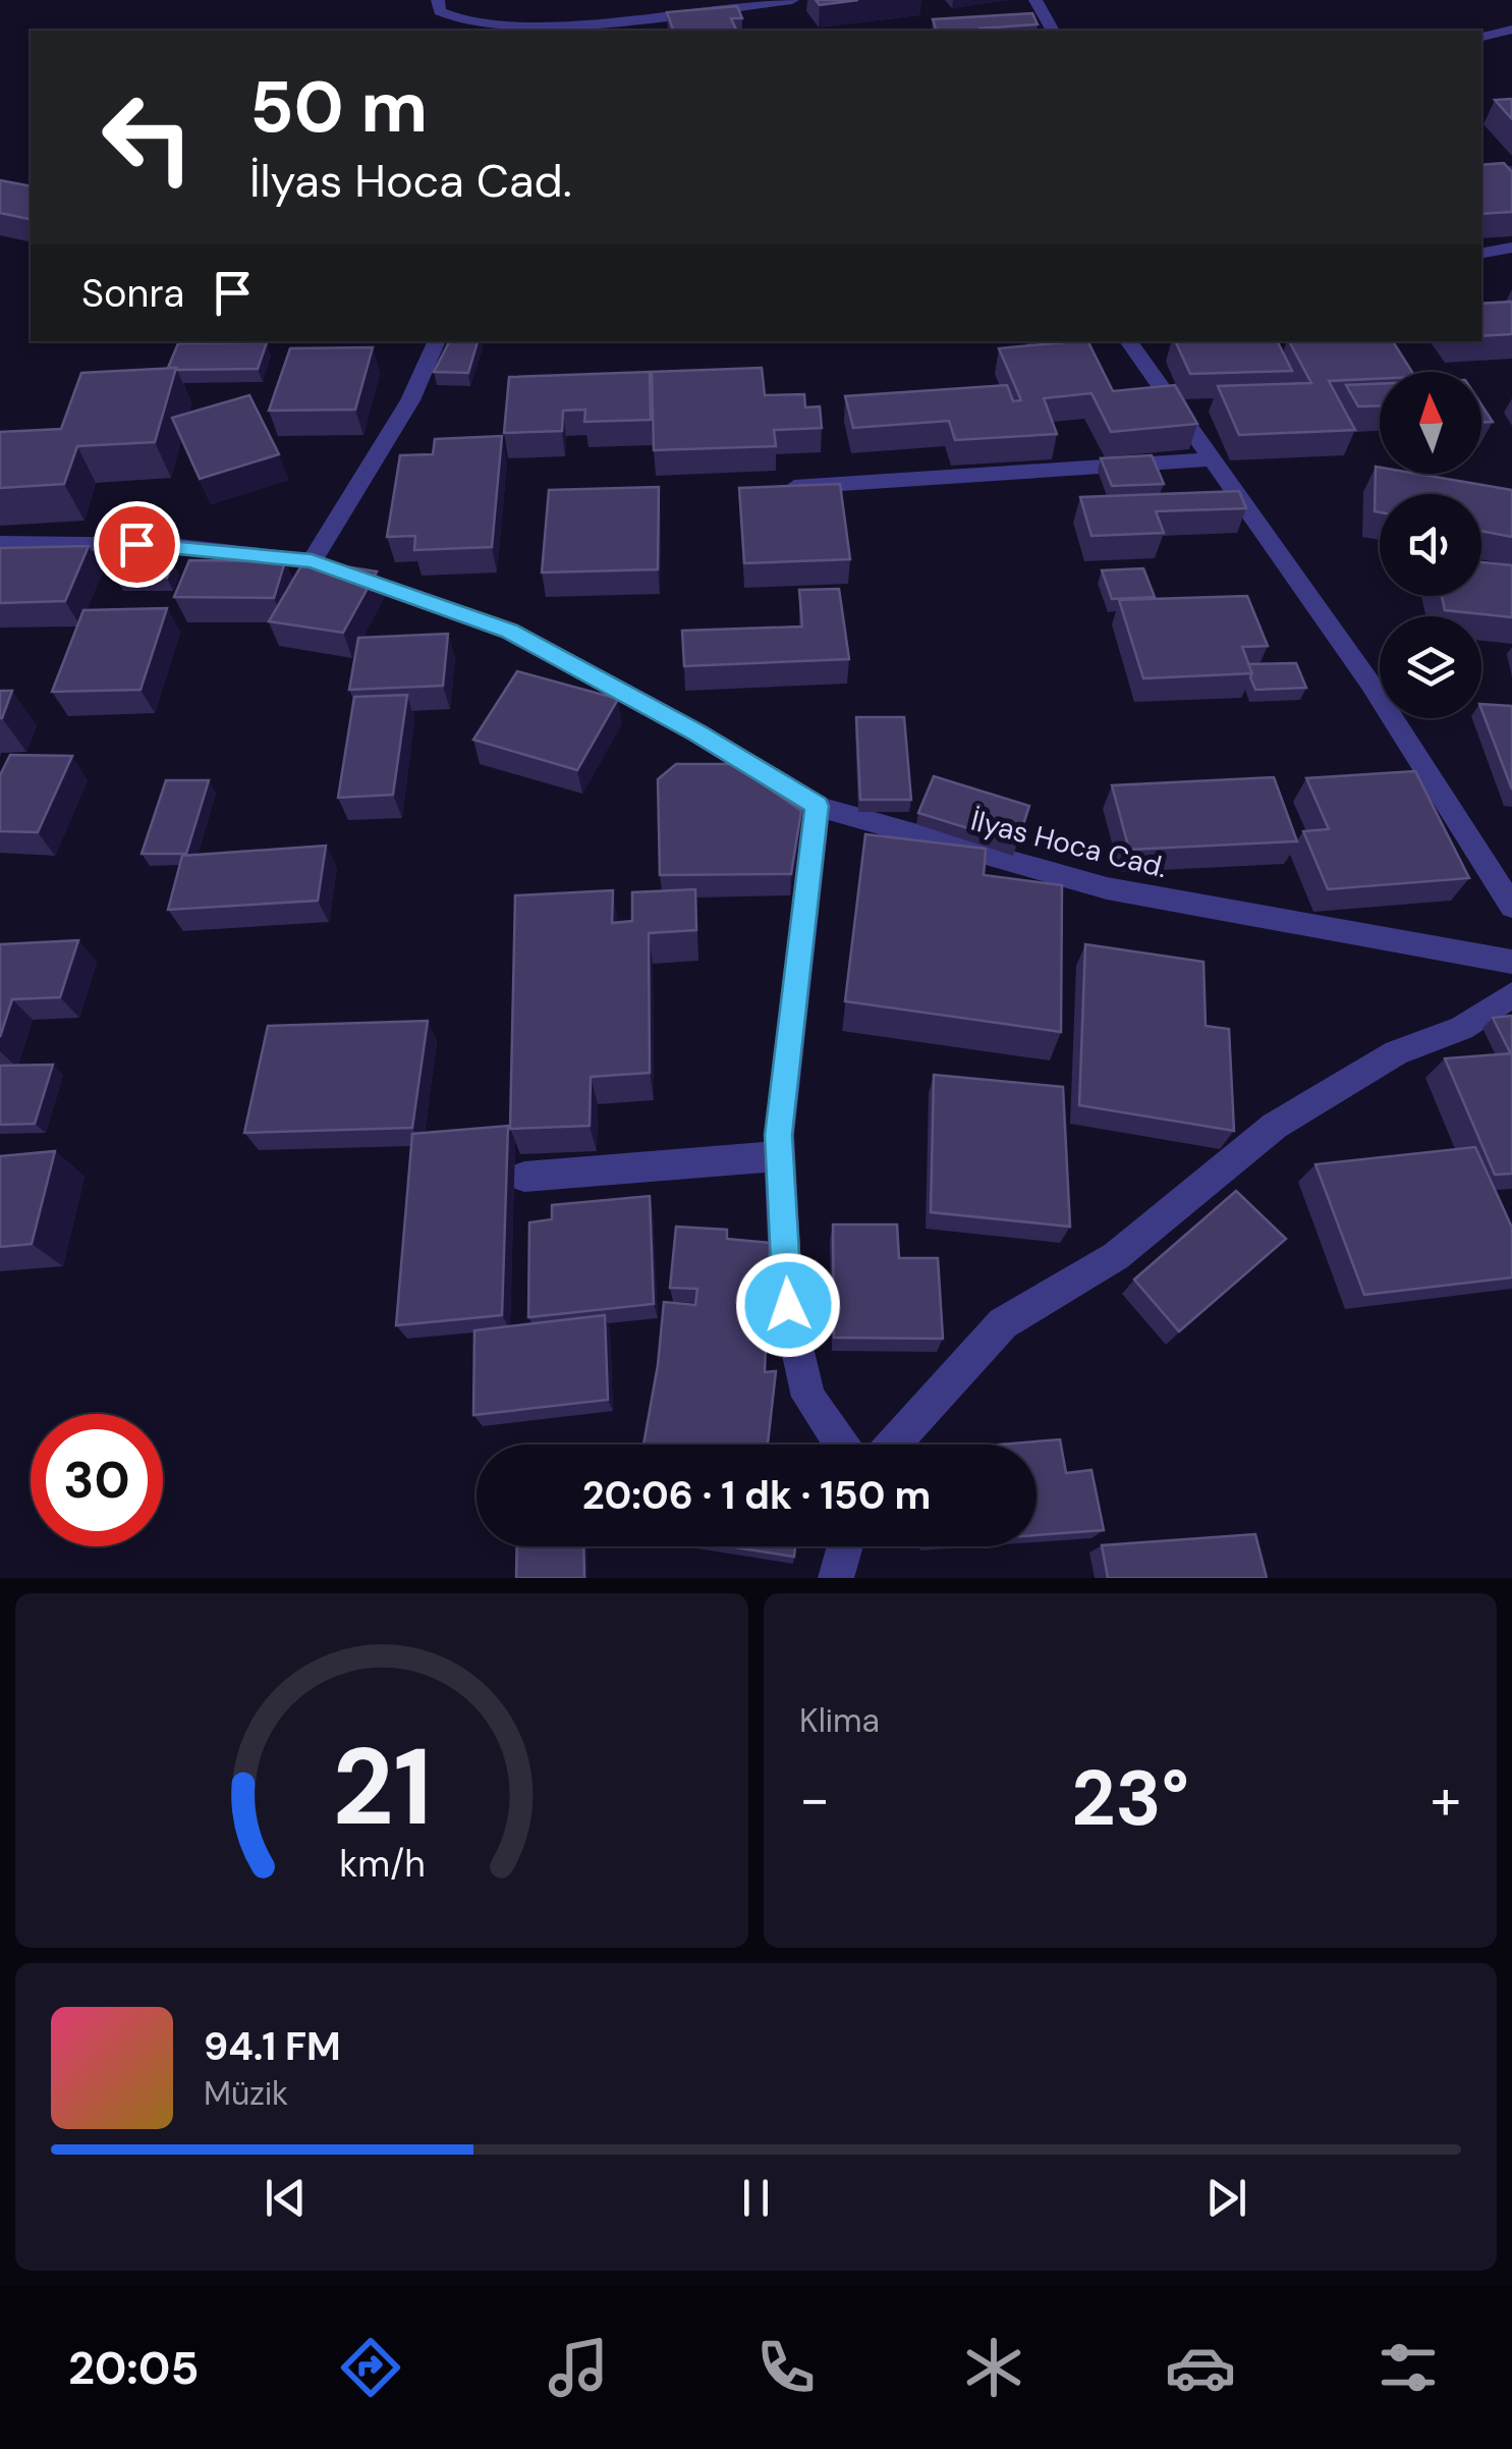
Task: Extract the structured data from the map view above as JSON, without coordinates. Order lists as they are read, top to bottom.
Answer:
{
  "streets": {
    "street": ["İlyas Hoca Cad."]
  },
  "north": "top",
  "page": {
    "turn": ["50 m", "İlyas Hoca Cad."],
    "then": "Sonra",
    "limit": "30",
    "trip": "20:06 · 1 dk · 150 m",
    "tile": "Klima",
    "heat": ["−", "23°", "+"],
    "song": ["94.1 FM", "Müzik"],
    "tabs": "20:05",
    "gauge": ["21", "km/h"]
  }
}
